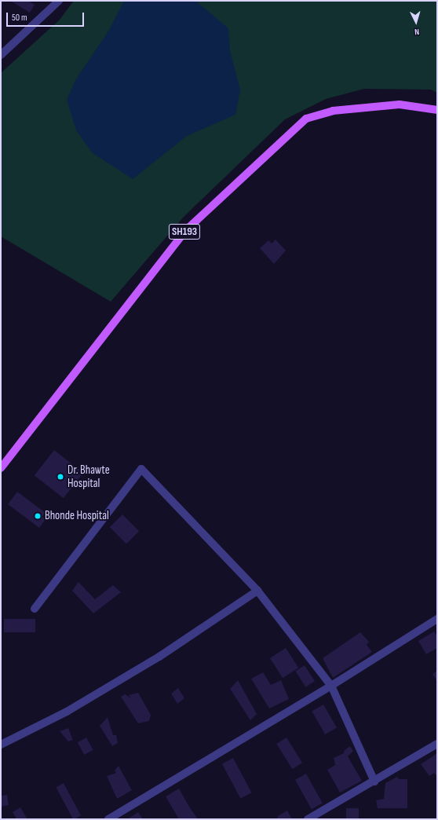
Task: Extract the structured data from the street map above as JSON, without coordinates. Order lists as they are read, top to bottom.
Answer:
{
  "streets": {
    "main road": ["SH193"]
  },
  "places": ["Dr. Bhawte Hospital", "Bhonde Hospital"],
  "scale_bar": "50 m",
  "north": "bottom"
}
